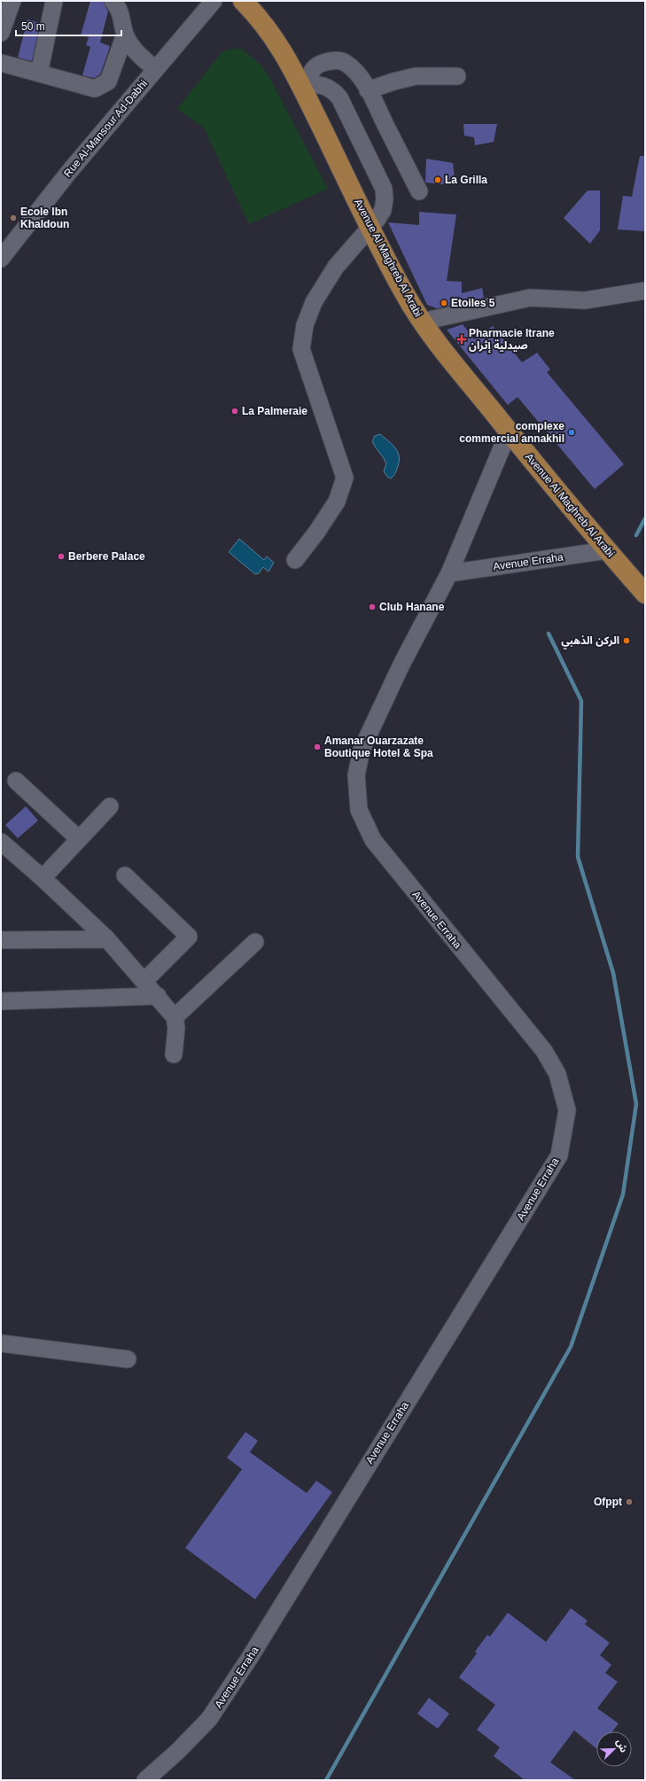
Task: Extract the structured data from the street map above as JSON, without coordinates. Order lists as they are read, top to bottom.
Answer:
{
  "streets": {
    "main road": ["Avenue Al Maghreb Al Arabi"],
    "street": ["Rue Al-Mansour Ad-Dabhi", "Avenue Erraha"]
  },
  "crossings": [
    ["Avenue Al Maghreb Al Arabi", "Avenue Erraha"]
  ],
  "places": {
    "other": [
      "La Grilla",
      "Ecole Ibn Khaldoun",
      "Etoiles 5",
      "La Palmeraie",
      "complexe commercial annakhil",
      "Berbere Palace",
      "Club Hanane",
      "الركن الذهبي",
      "Amanar Ouarzazate Boutique Hotel & Spa",
      "Ofppt"
    ],
    "health": ["Pharmacie Itrane صيدلية إثران"]
  },
  "scale_bar": "50 m",
  "north": "top right"
}
